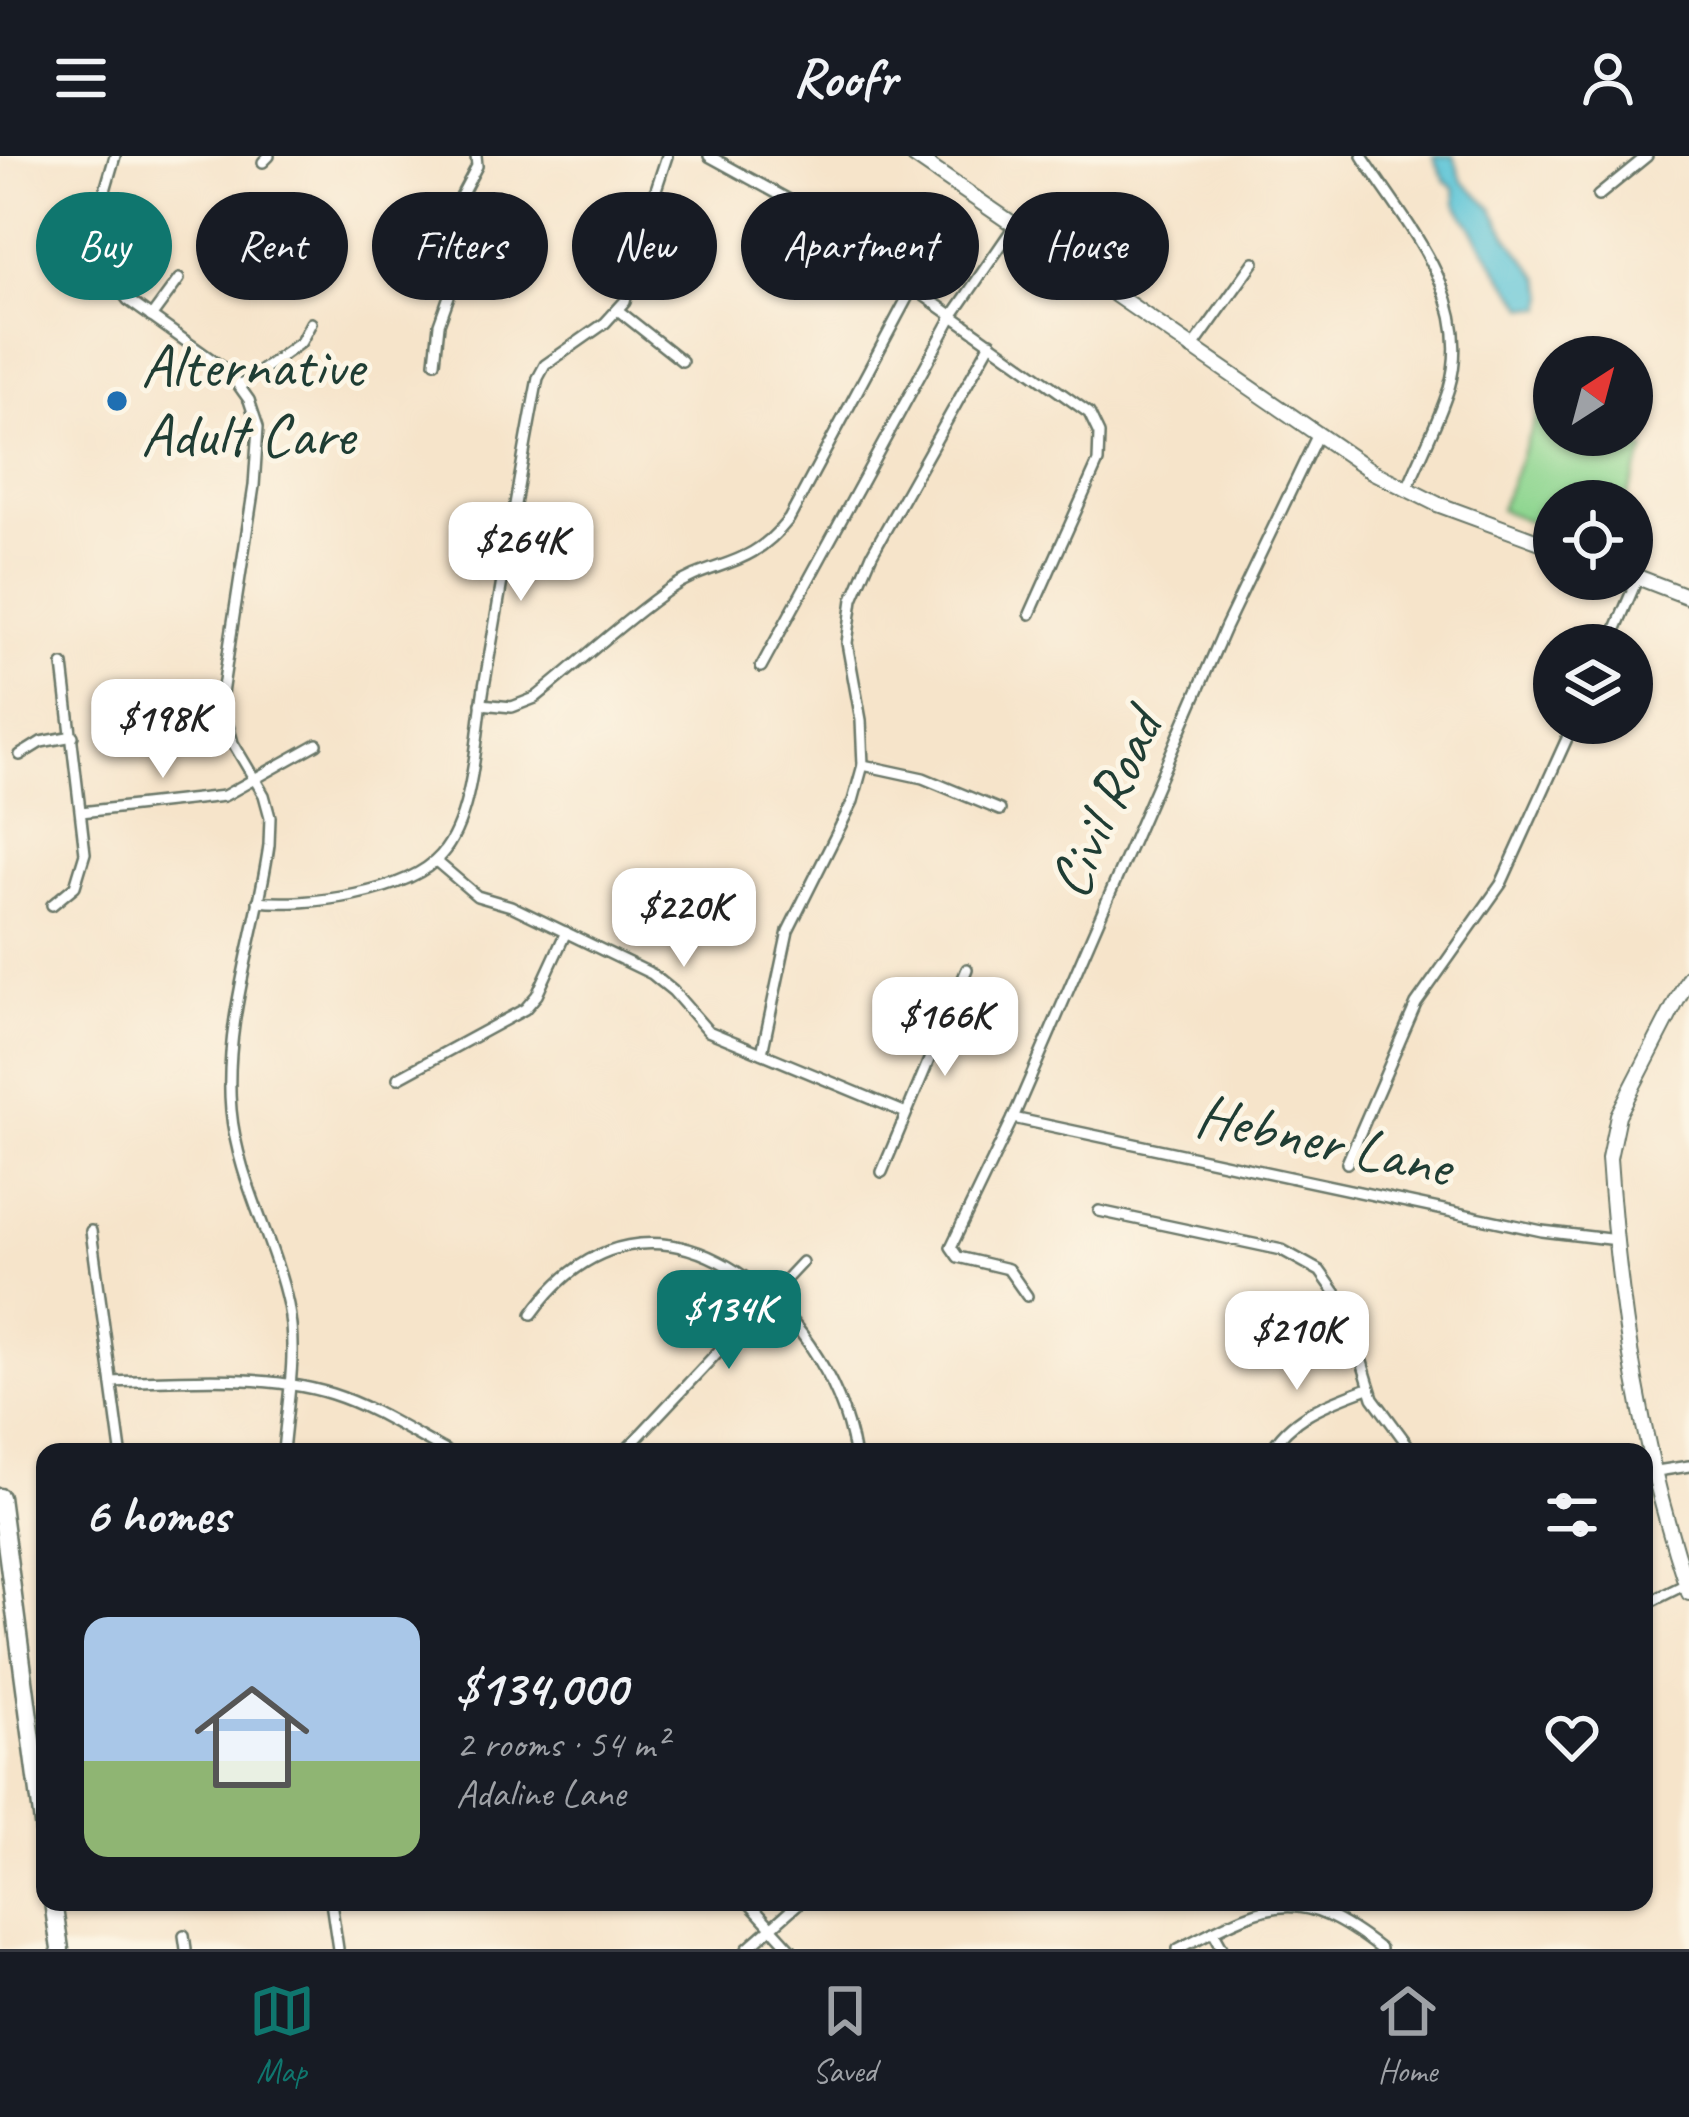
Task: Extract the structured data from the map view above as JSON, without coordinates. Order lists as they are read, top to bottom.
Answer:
{
  "streets": {
    "street": ["Civil Road", "Hebner Lane"]
  },
  "crossings": [
    ["Civil Road", "Hebner Lane"]
  ],
  "places": ["Alternative Adult Care"],
  "north": "top right",
  "page": {
    "header": "Roofr",
    "chip": [
      "Buy",
      "Rent",
      "Filters",
      "New",
      "Apartment",
      "House"
    ],
    "price": [
      "$264K",
      "$198K",
      "$220K",
      "$166K",
      "$134K",
      "$210K"
    ],
    "heading": "6 homes",
    "list": [
      {
        "name": "$134,000",
        "note": "2 rooms · 54 m² · Adaline Lane"
      }
    ],
    "tabs": ["Map", "Saved", "Home"]
  }
}
